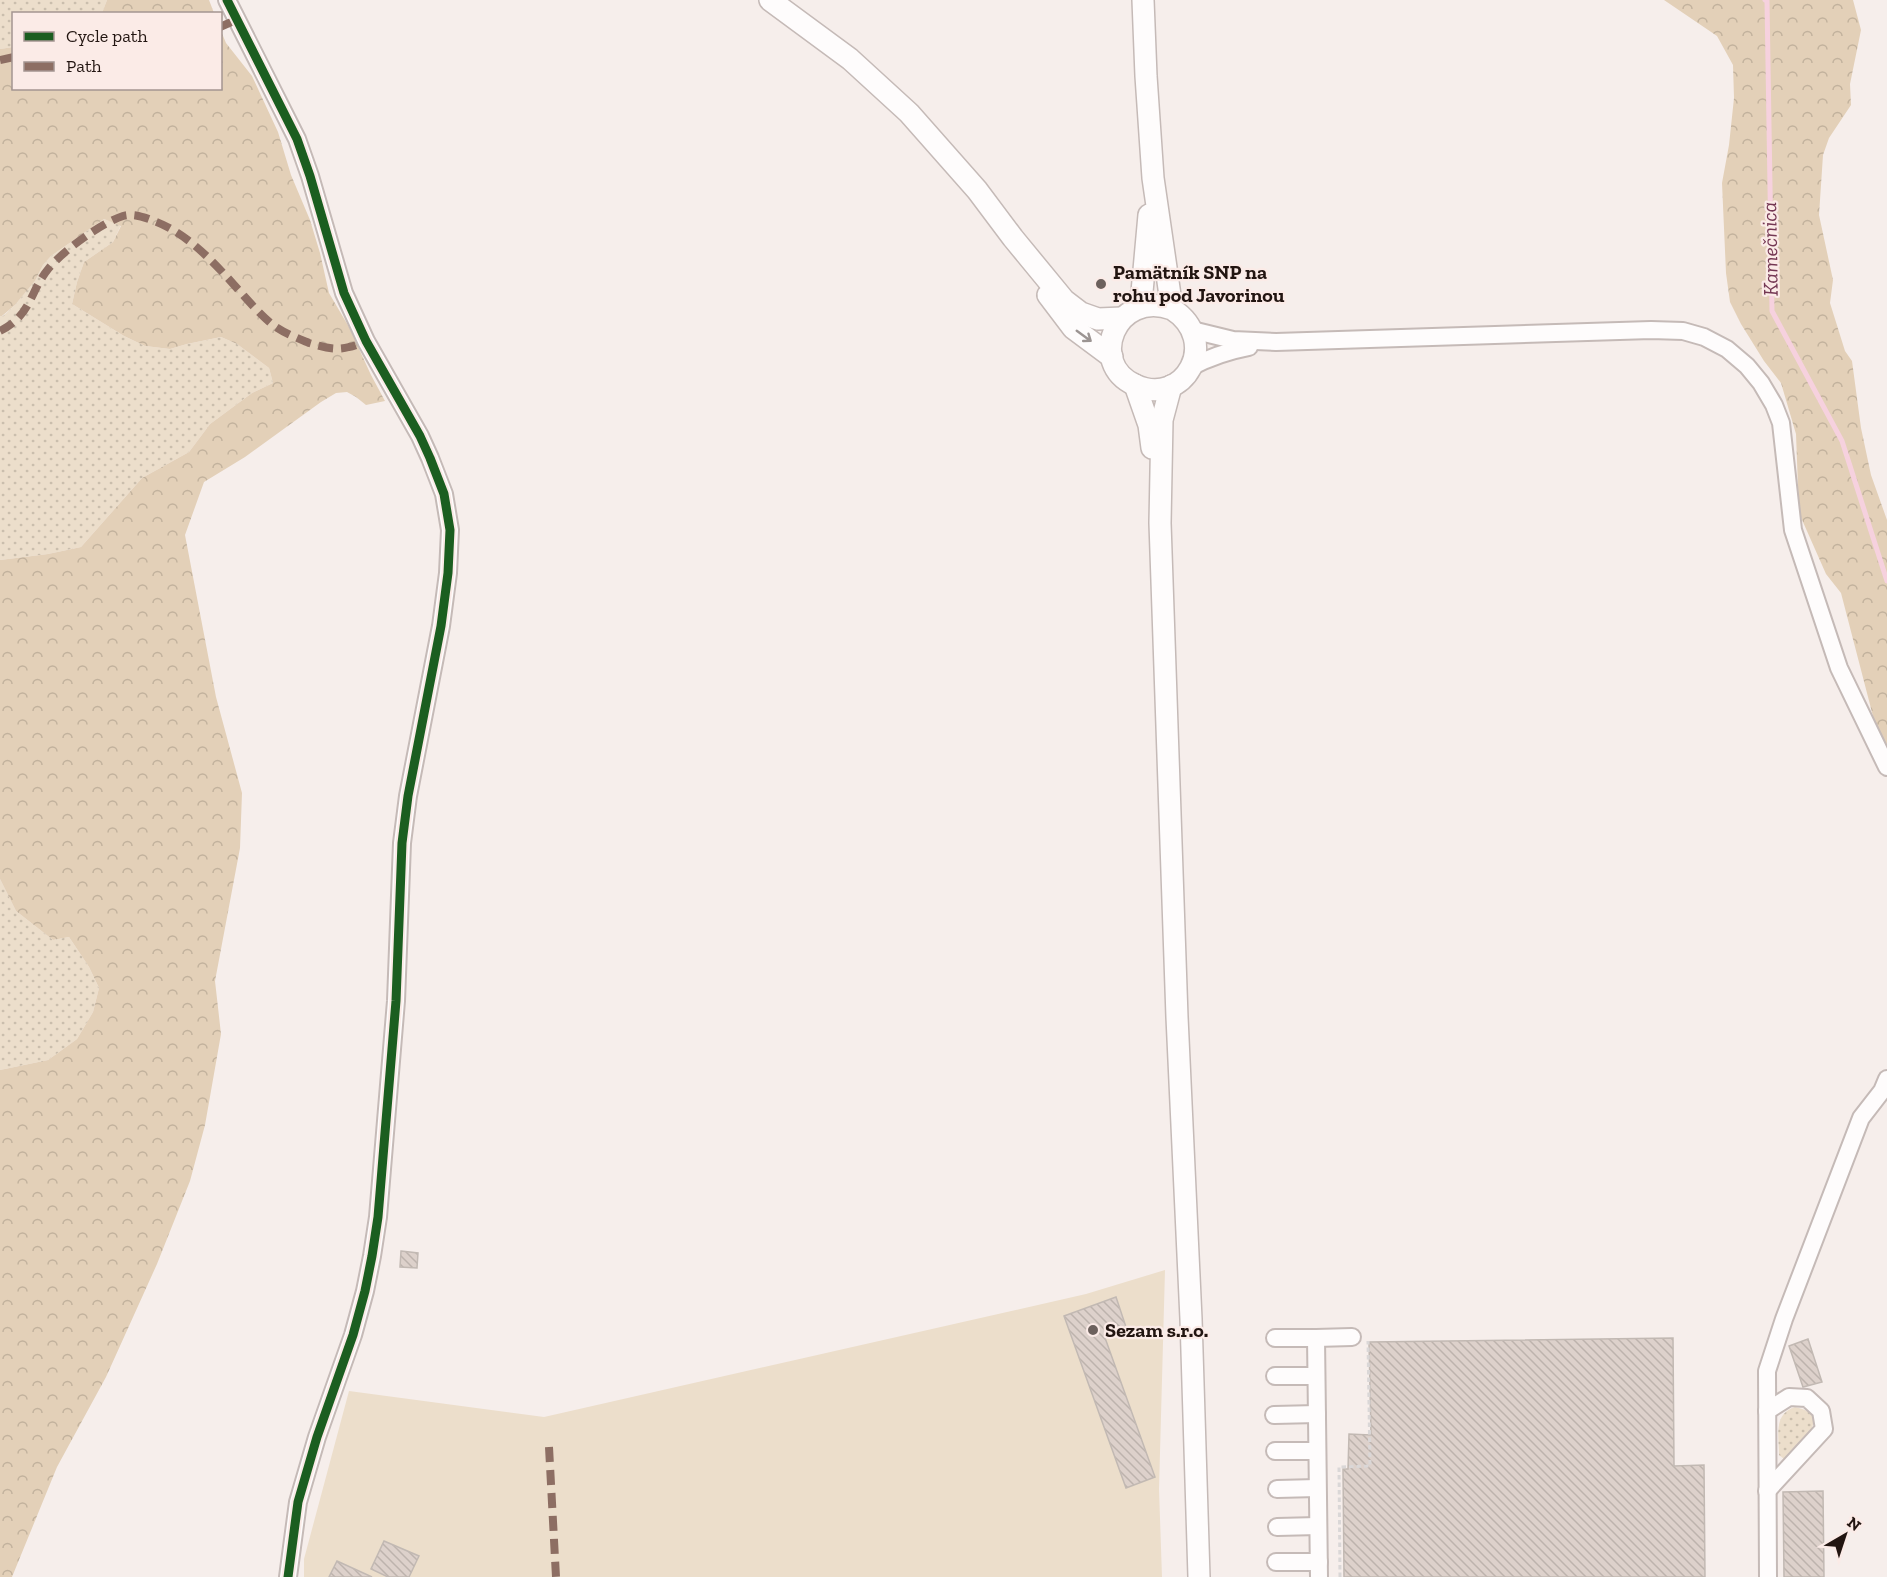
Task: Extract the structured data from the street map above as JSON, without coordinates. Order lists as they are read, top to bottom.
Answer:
{
  "water": ["Kamečnica"],
  "places": ["Pamätník SNP na rohu pod Javorinou", "Sezam s.r.o."],
  "legend": ["Cycle path", "Path"],
  "north": "top right"
}
